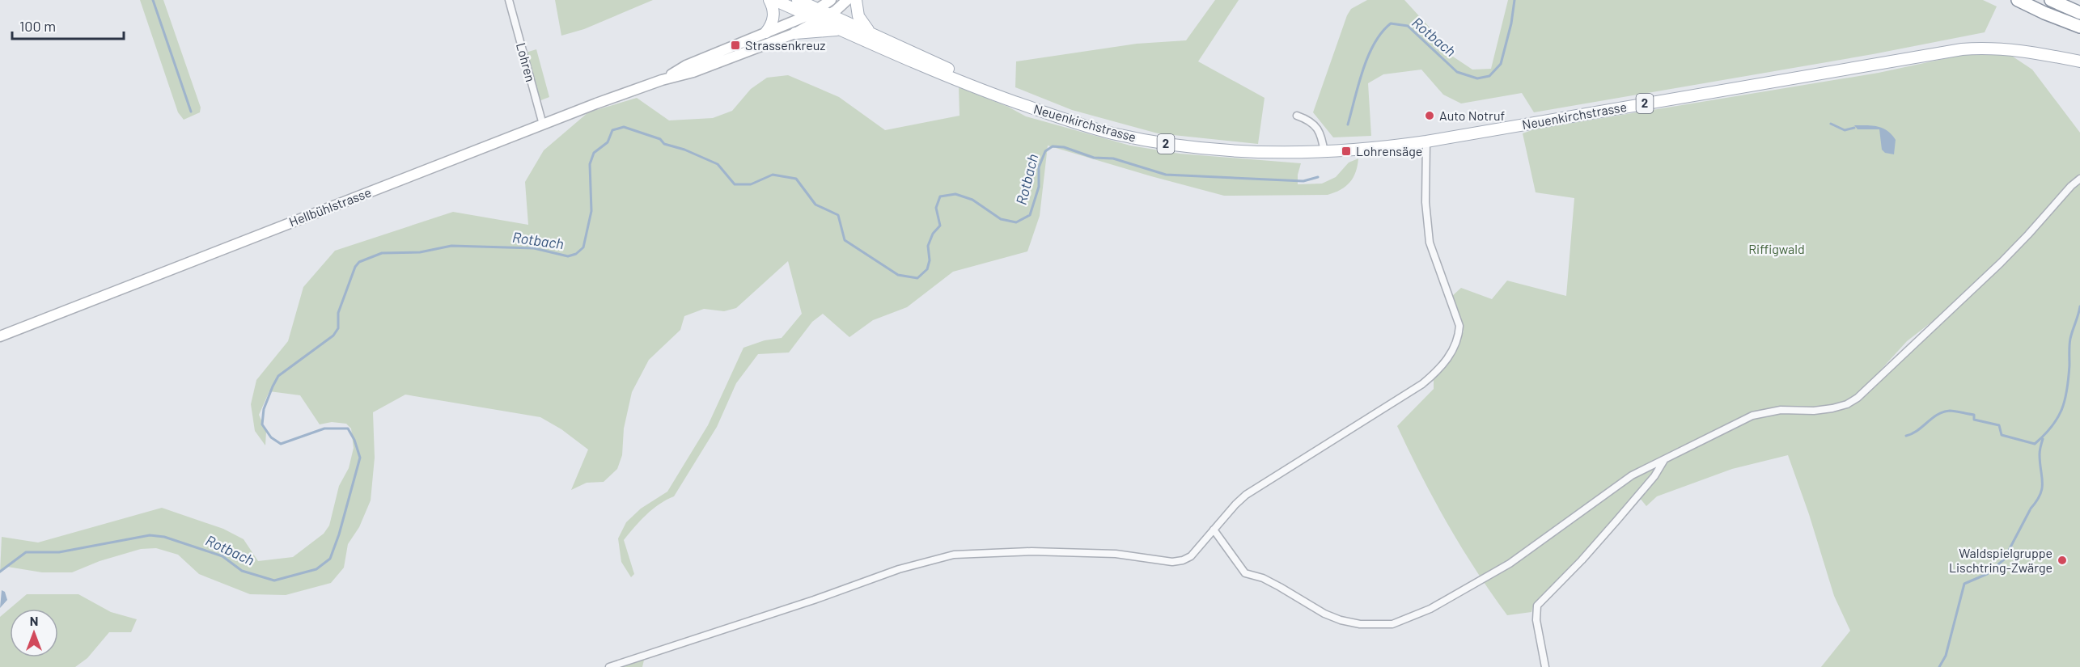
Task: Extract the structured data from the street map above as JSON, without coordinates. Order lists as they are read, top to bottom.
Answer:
{
  "streets": {
    "main road": ["2", "Neuenkirchstrasse", "Hellbühlstrasse"],
    "street": ["Lohren"]
  },
  "crossings": [
    ["Lohren", "Hellbühlstrasse"],
    ["Neuenkirchstrasse", "Hellbühlstrasse"]
  ],
  "water": ["Rotbach"],
  "parks": ["Riffigwald"],
  "places": {
    "transit": ["Strassenkreuz", "Lohrensäge"],
    "other": ["Auto Notruf", "Waldspielgruppe Lischtring-Zwärge"]
  },
  "scale_bar": "100 m",
  "north": "top"
}
